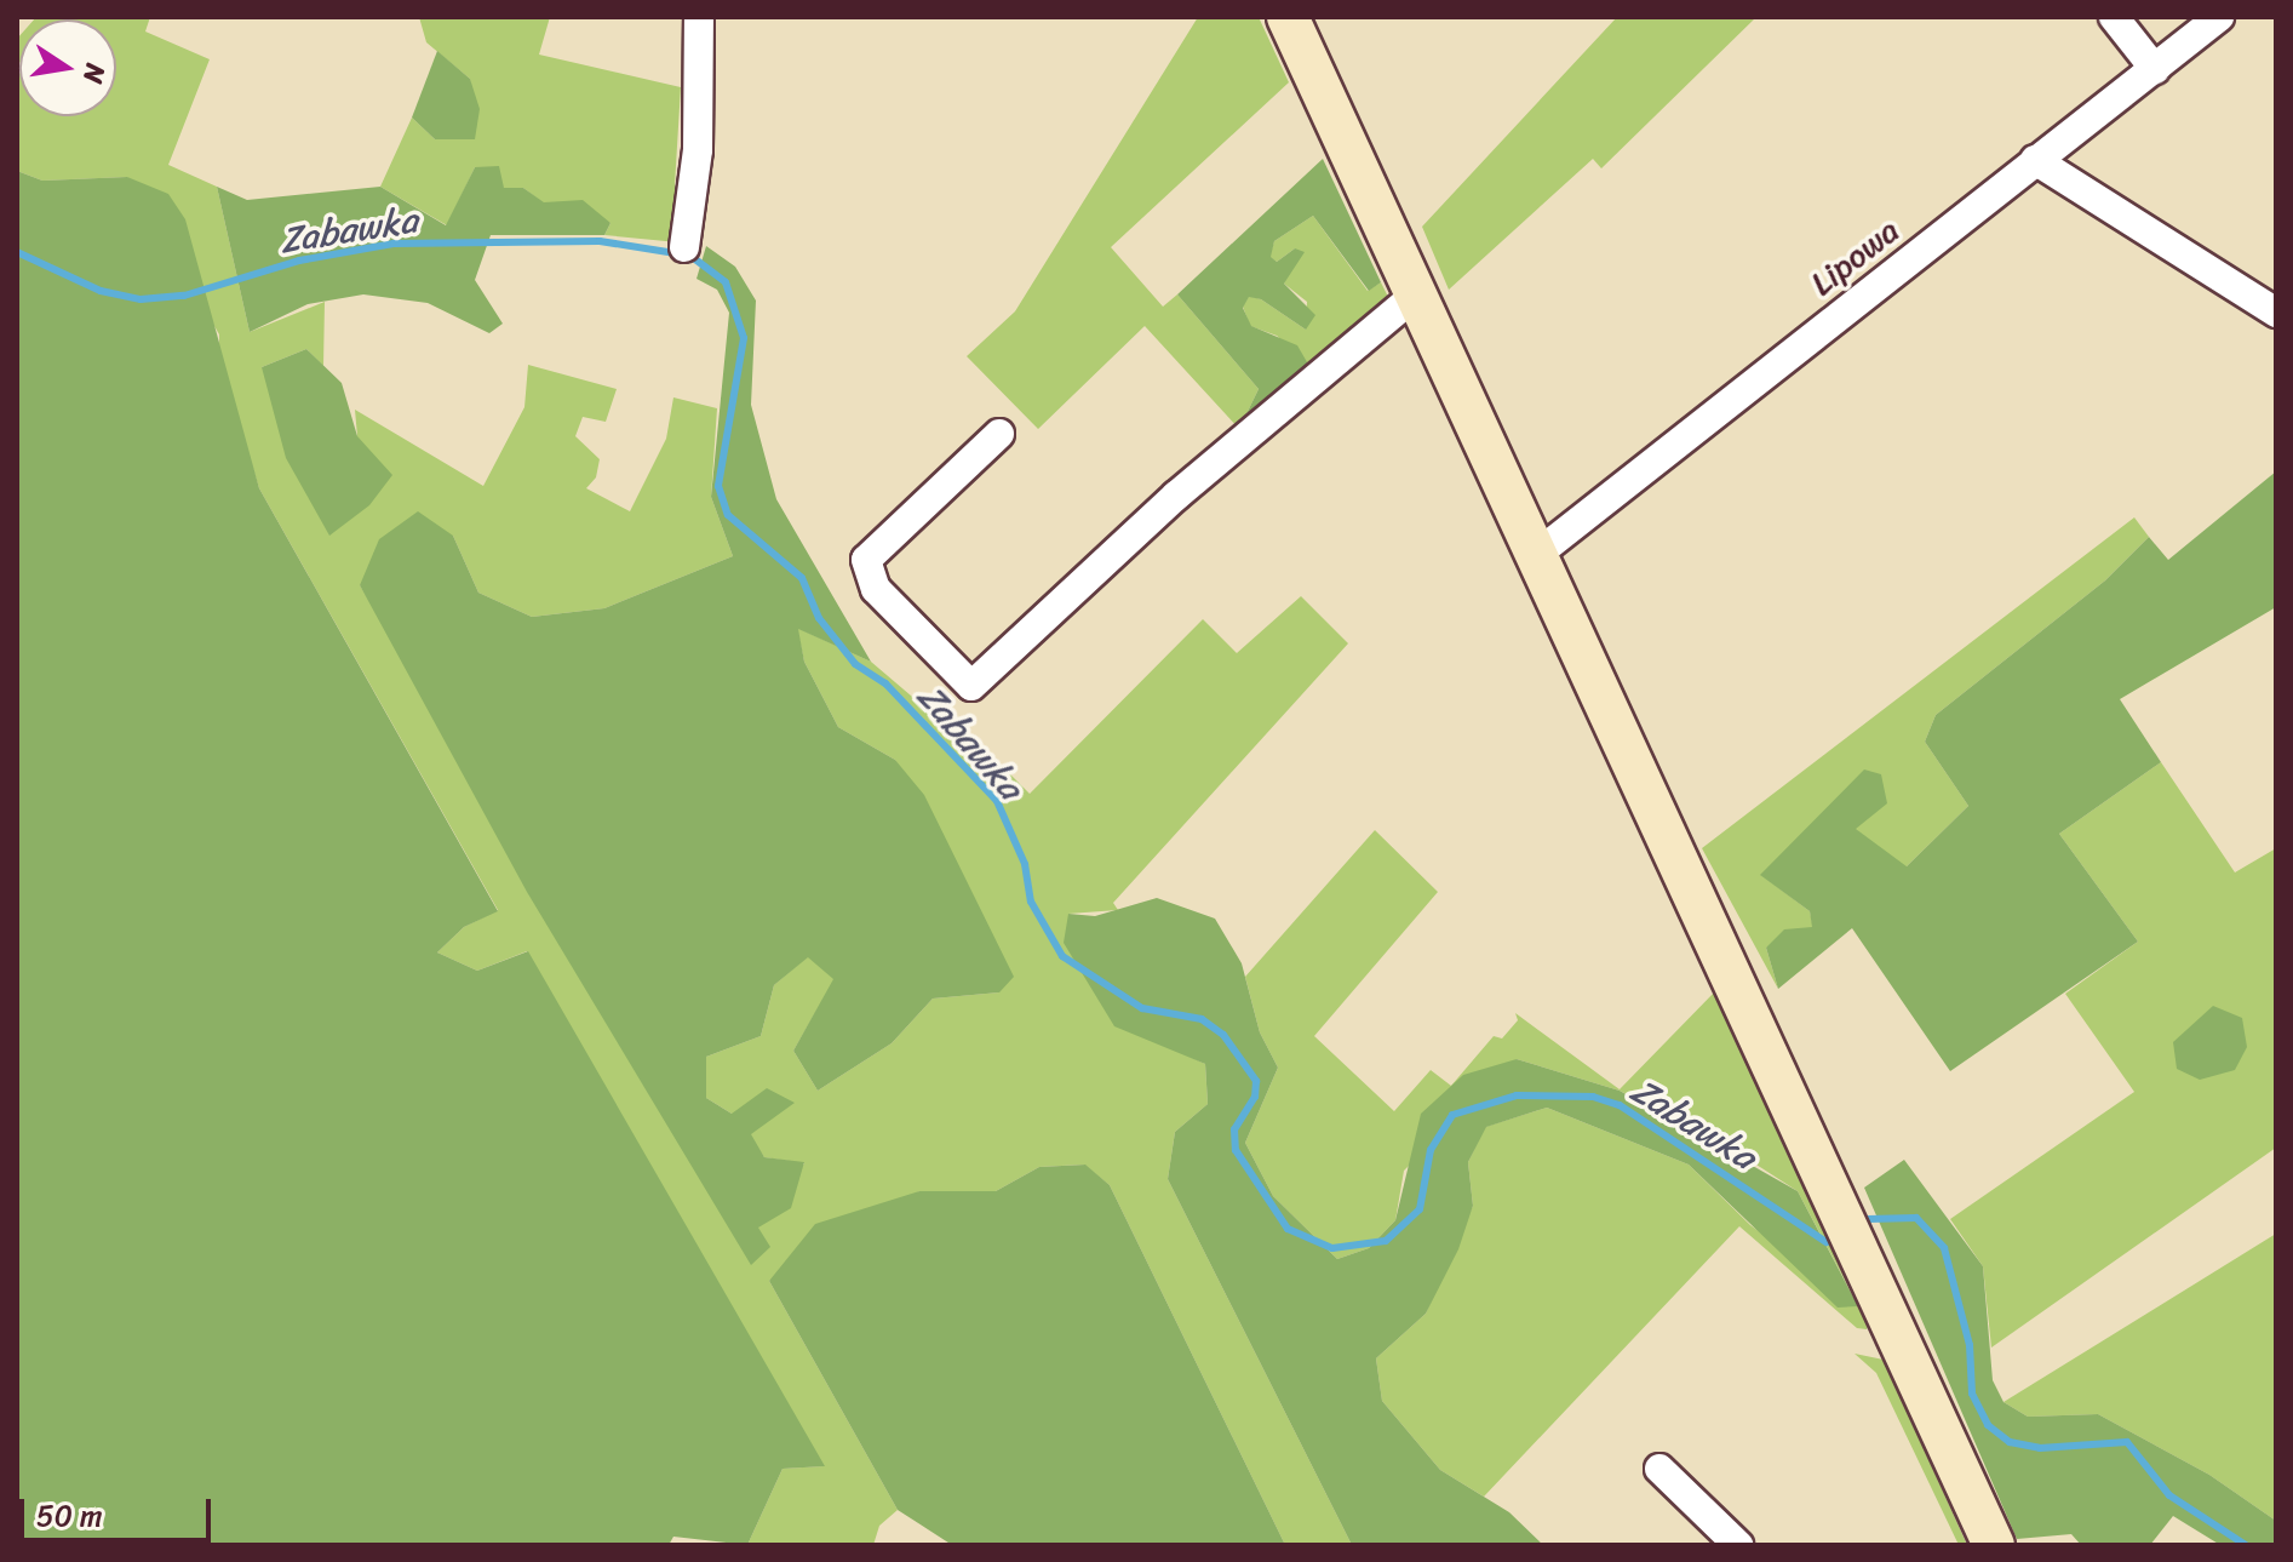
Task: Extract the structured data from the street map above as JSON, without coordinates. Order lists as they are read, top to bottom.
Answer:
{
  "streets": {
    "street": ["Lipowa"]
  },
  "water": ["Zabawka"],
  "scale_bar": "50 m",
  "north": "right"
}
